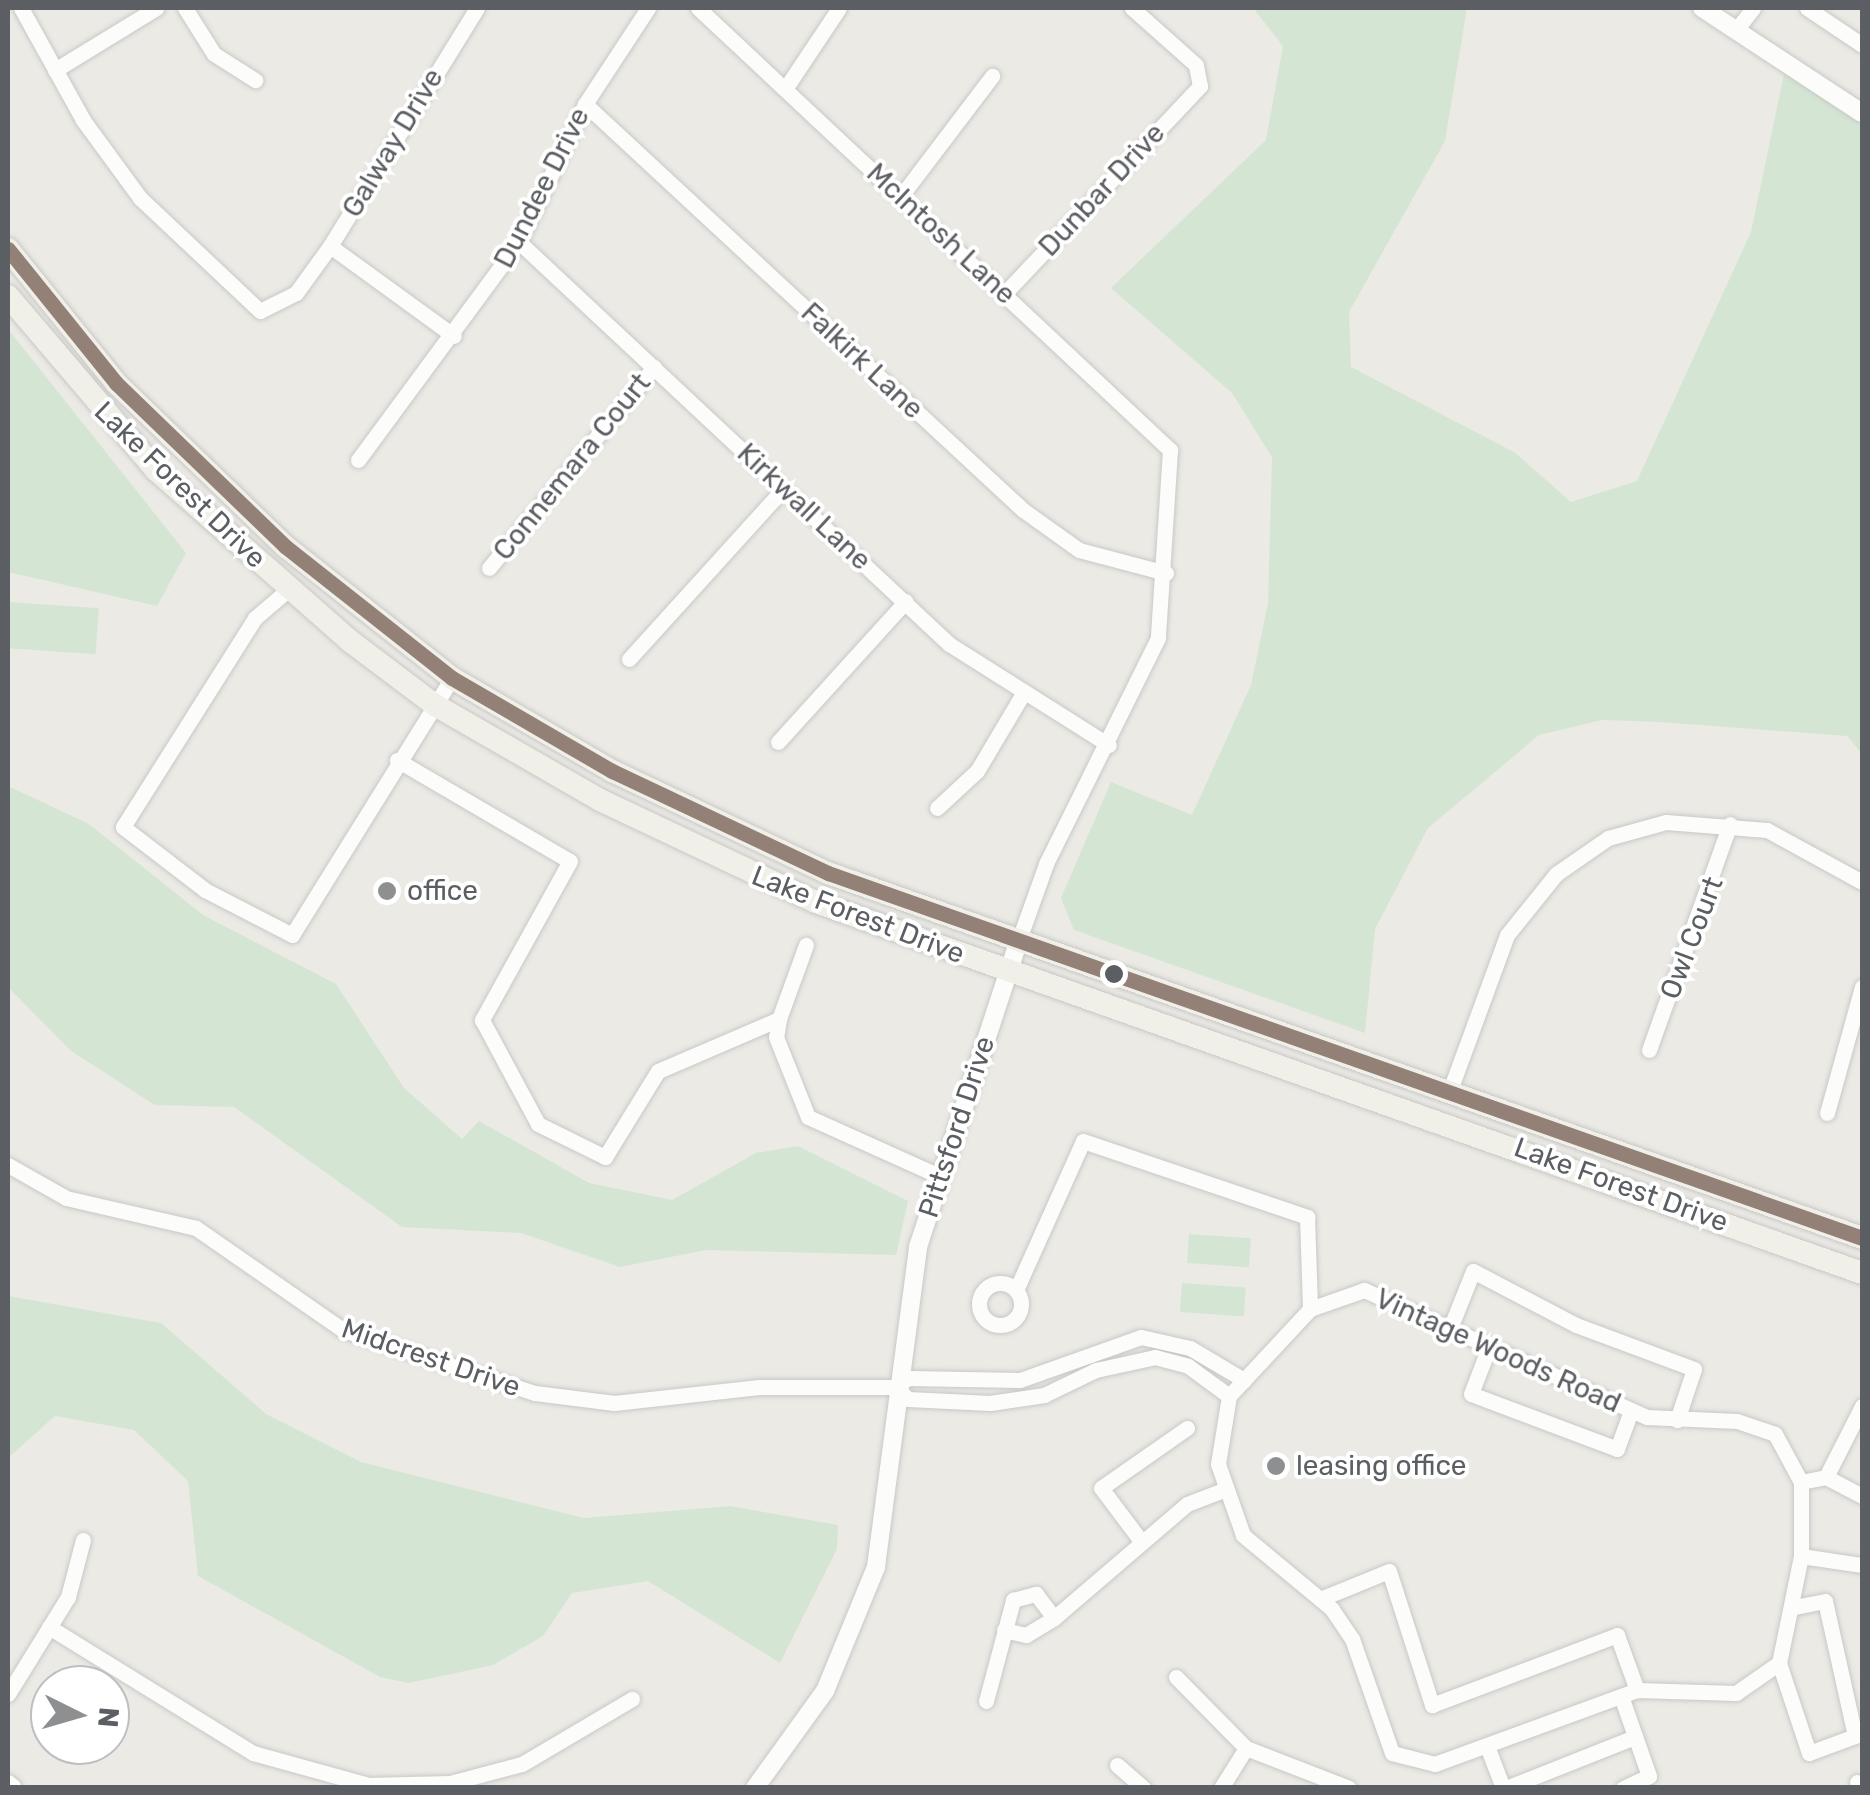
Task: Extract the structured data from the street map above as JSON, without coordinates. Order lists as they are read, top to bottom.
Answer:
{
  "streets": {
    "main road": ["Lake Forest Drive"],
    "street": [
      "Galway Drive",
      "Dundee Drive",
      "Dunbar Drive",
      "McIntosh Lane",
      "Falkirk Lane",
      "Connemara Court",
      "Kirkwall Lane",
      "Owl Court",
      "Pittsford Drive",
      "Vintage Woods Road",
      "Midcrest Drive"
    ]
  },
  "crossings": [
    ["Dundee Drive", "Falkirk Lane"],
    ["Dundee Drive", "Kirkwall Lane"],
    ["Dunbar Drive", "McIntosh Lane"],
    ["McIntosh Lane", "Pittsford Drive"],
    ["Falkirk Lane", "Pittsford Drive"],
    ["Connemara Court", "Kirkwall Lane"],
    ["Lake Forest Drive", "Pittsford Drive"],
    ["Kirkwall Lane", "Pittsford Drive"],
    ["Pittsford Drive", "Midcrest Drive"]
  ],
  "places": ["office", "leasing office"],
  "north": "right"
}
